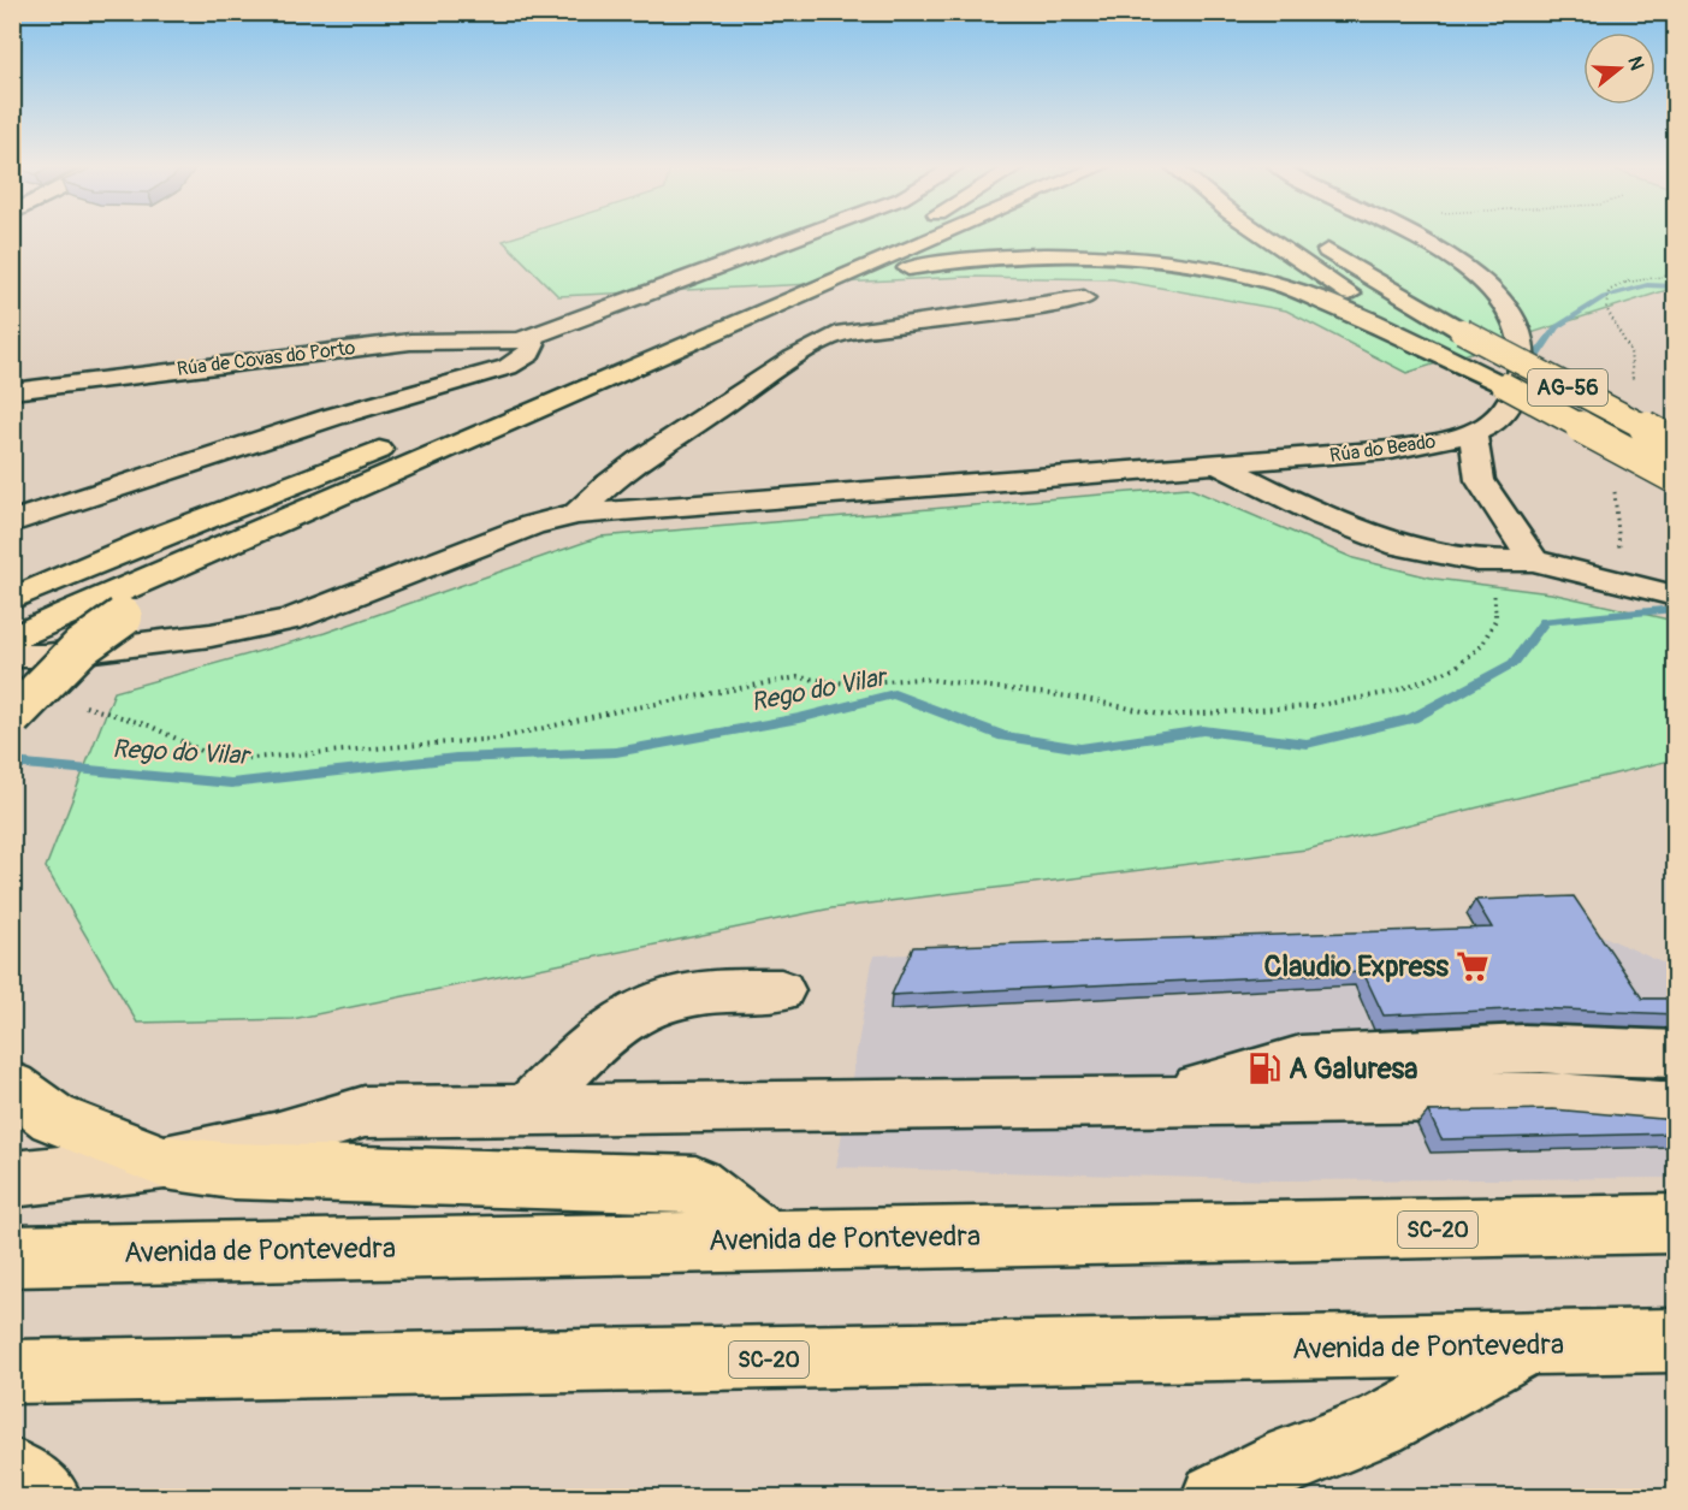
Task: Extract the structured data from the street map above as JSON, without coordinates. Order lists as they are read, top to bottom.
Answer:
{
  "streets": {
    "highway": ["AG-56", "SC-20", "Avenida de Pontevedra"],
    "street": ["Rúa de Covas do Porto", "Rúa do Beado"]
  },
  "water": ["Rego do Vilar"],
  "places": {
    "supermarket": ["Claudio Express"],
    "fuel station": ["A Galuresa"]
  },
  "north": "right"
}
